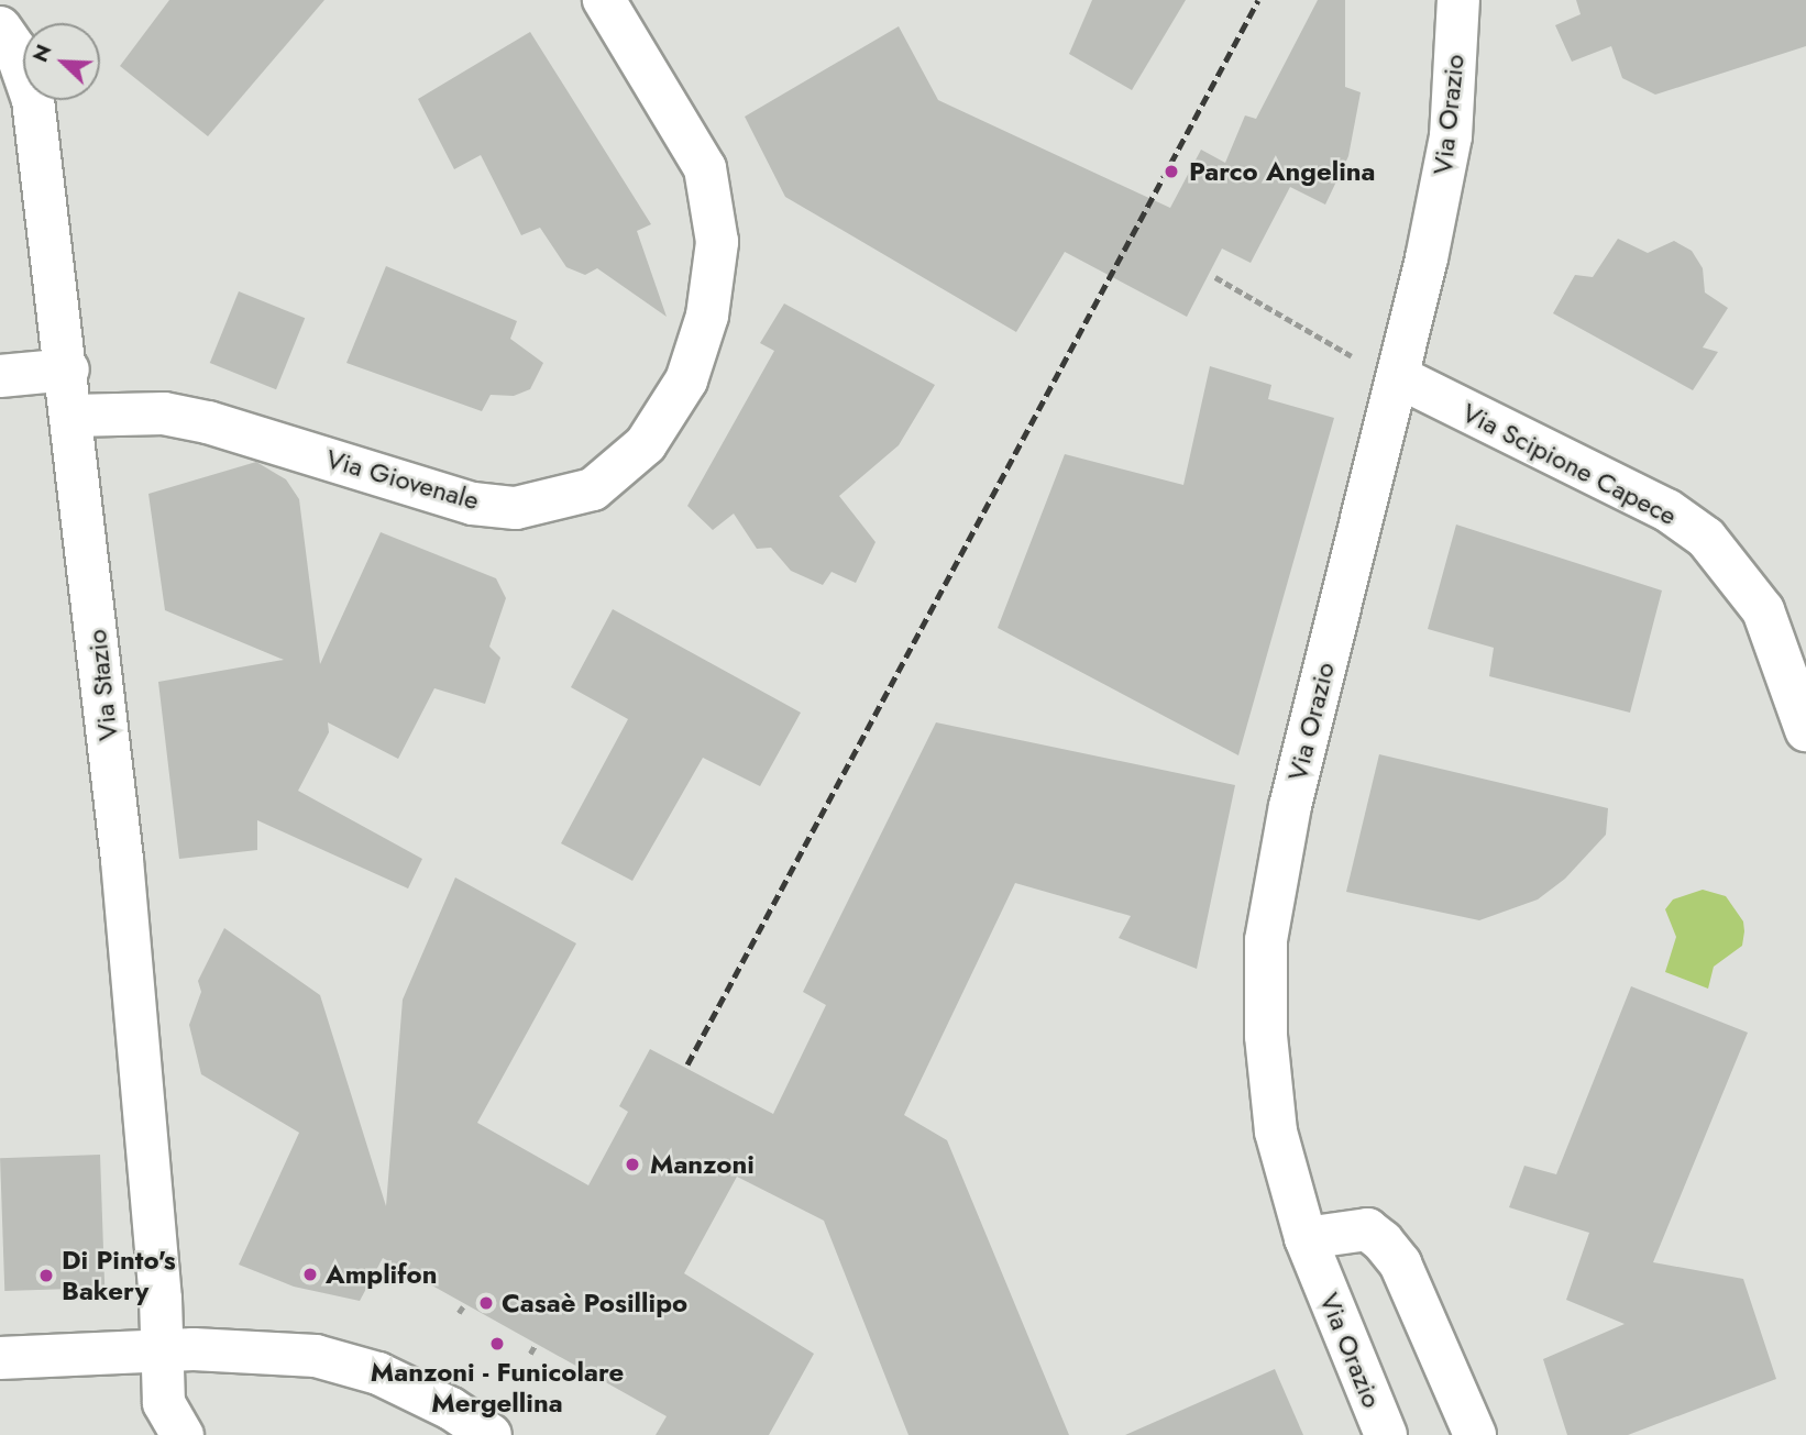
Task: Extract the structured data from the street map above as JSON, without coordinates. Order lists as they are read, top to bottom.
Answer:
{
  "streets": {
    "street": [
      "Via Orazio",
      "Via Scipione Capece",
      "Via Giovenale",
      "Via Stazio"
    ]
  },
  "crossings": [
    ["Via Orazio", "Via Scipione Capece"],
    ["Via Giovenale", "Via Stazio"]
  ],
  "places": [
    "Parco Angelina",
    "Manzoni",
    "Amplifon",
    "Di Pinto's Bakery",
    "Casaè Posillipo",
    "Manzoni - Funicolare Mergellina"
  ],
  "north": "top left"
}
